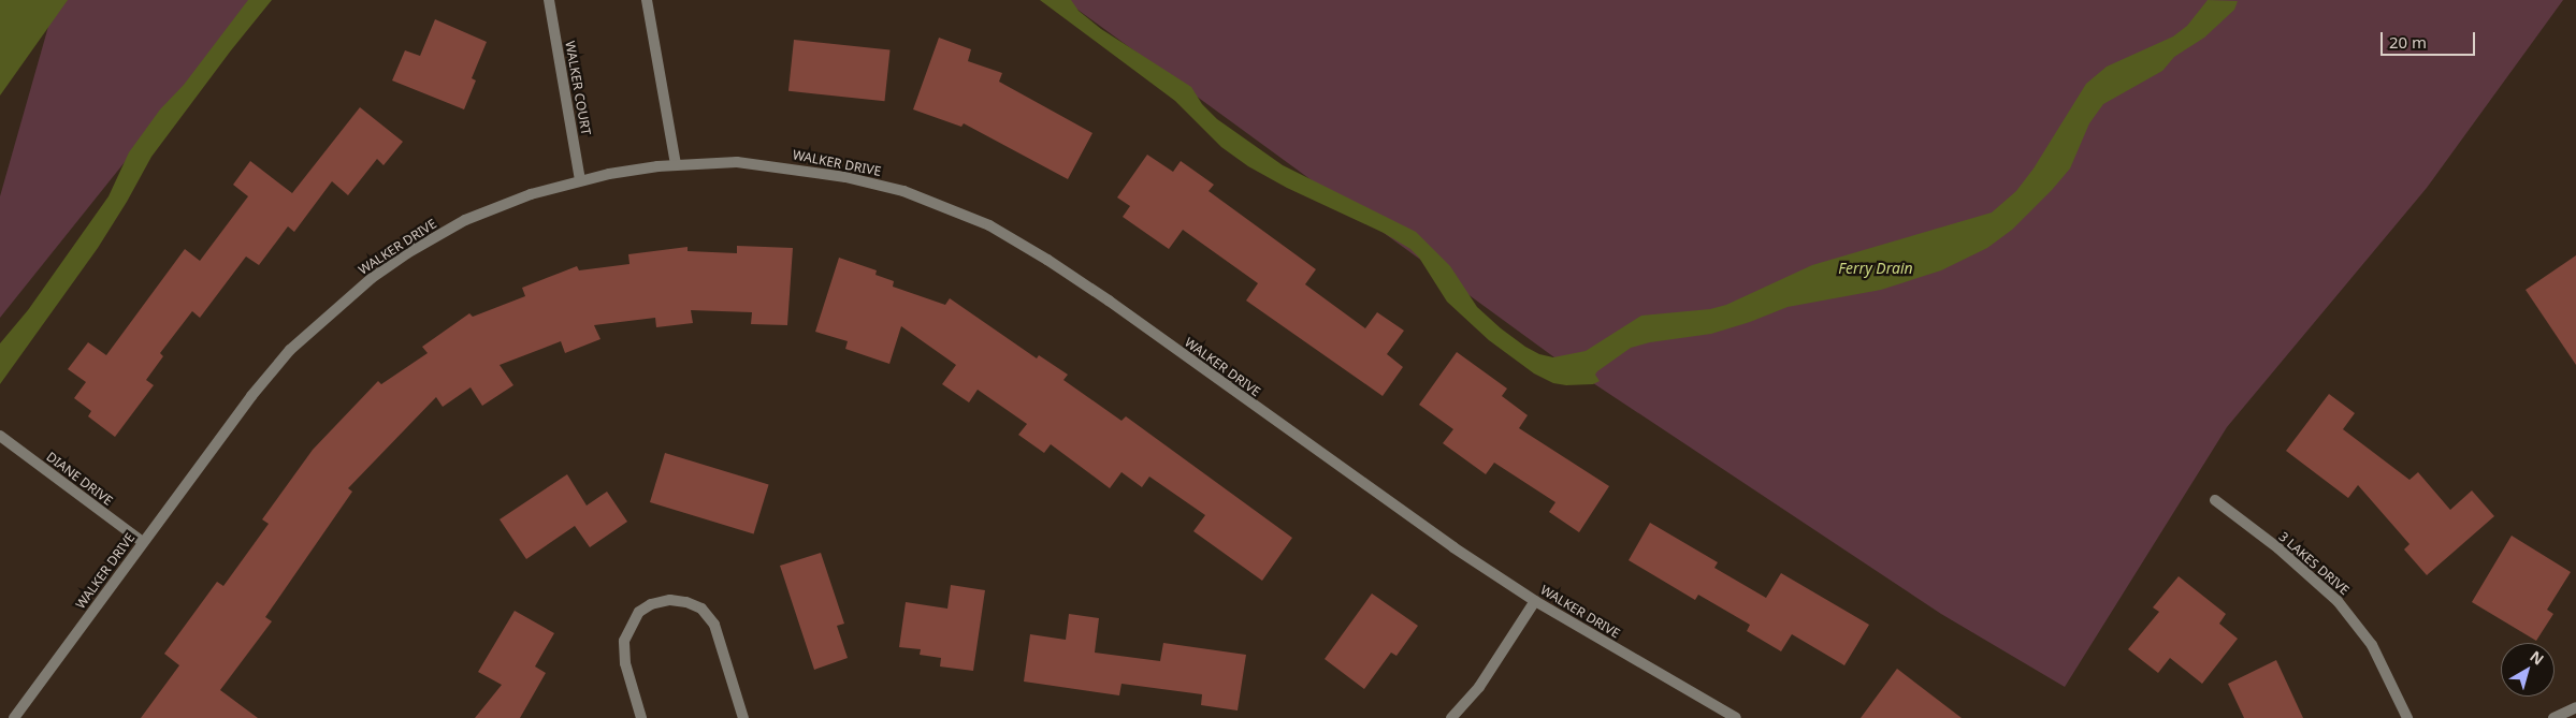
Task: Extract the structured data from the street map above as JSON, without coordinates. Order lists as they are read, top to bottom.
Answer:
{
  "streets": {
    "street": [
      "WALKER COURT",
      "WALKER DRIVE",
      "DIANE DRIVE",
      "3 LAKES DRIVE"
    ]
  },
  "crossings": [
    ["WALKER COURT", "WALKER DRIVE"],
    ["WALKER DRIVE", "DIANE DRIVE"]
  ],
  "water": ["Ferry Drain"],
  "scale_bar": "20 m",
  "north": "top right"
}
